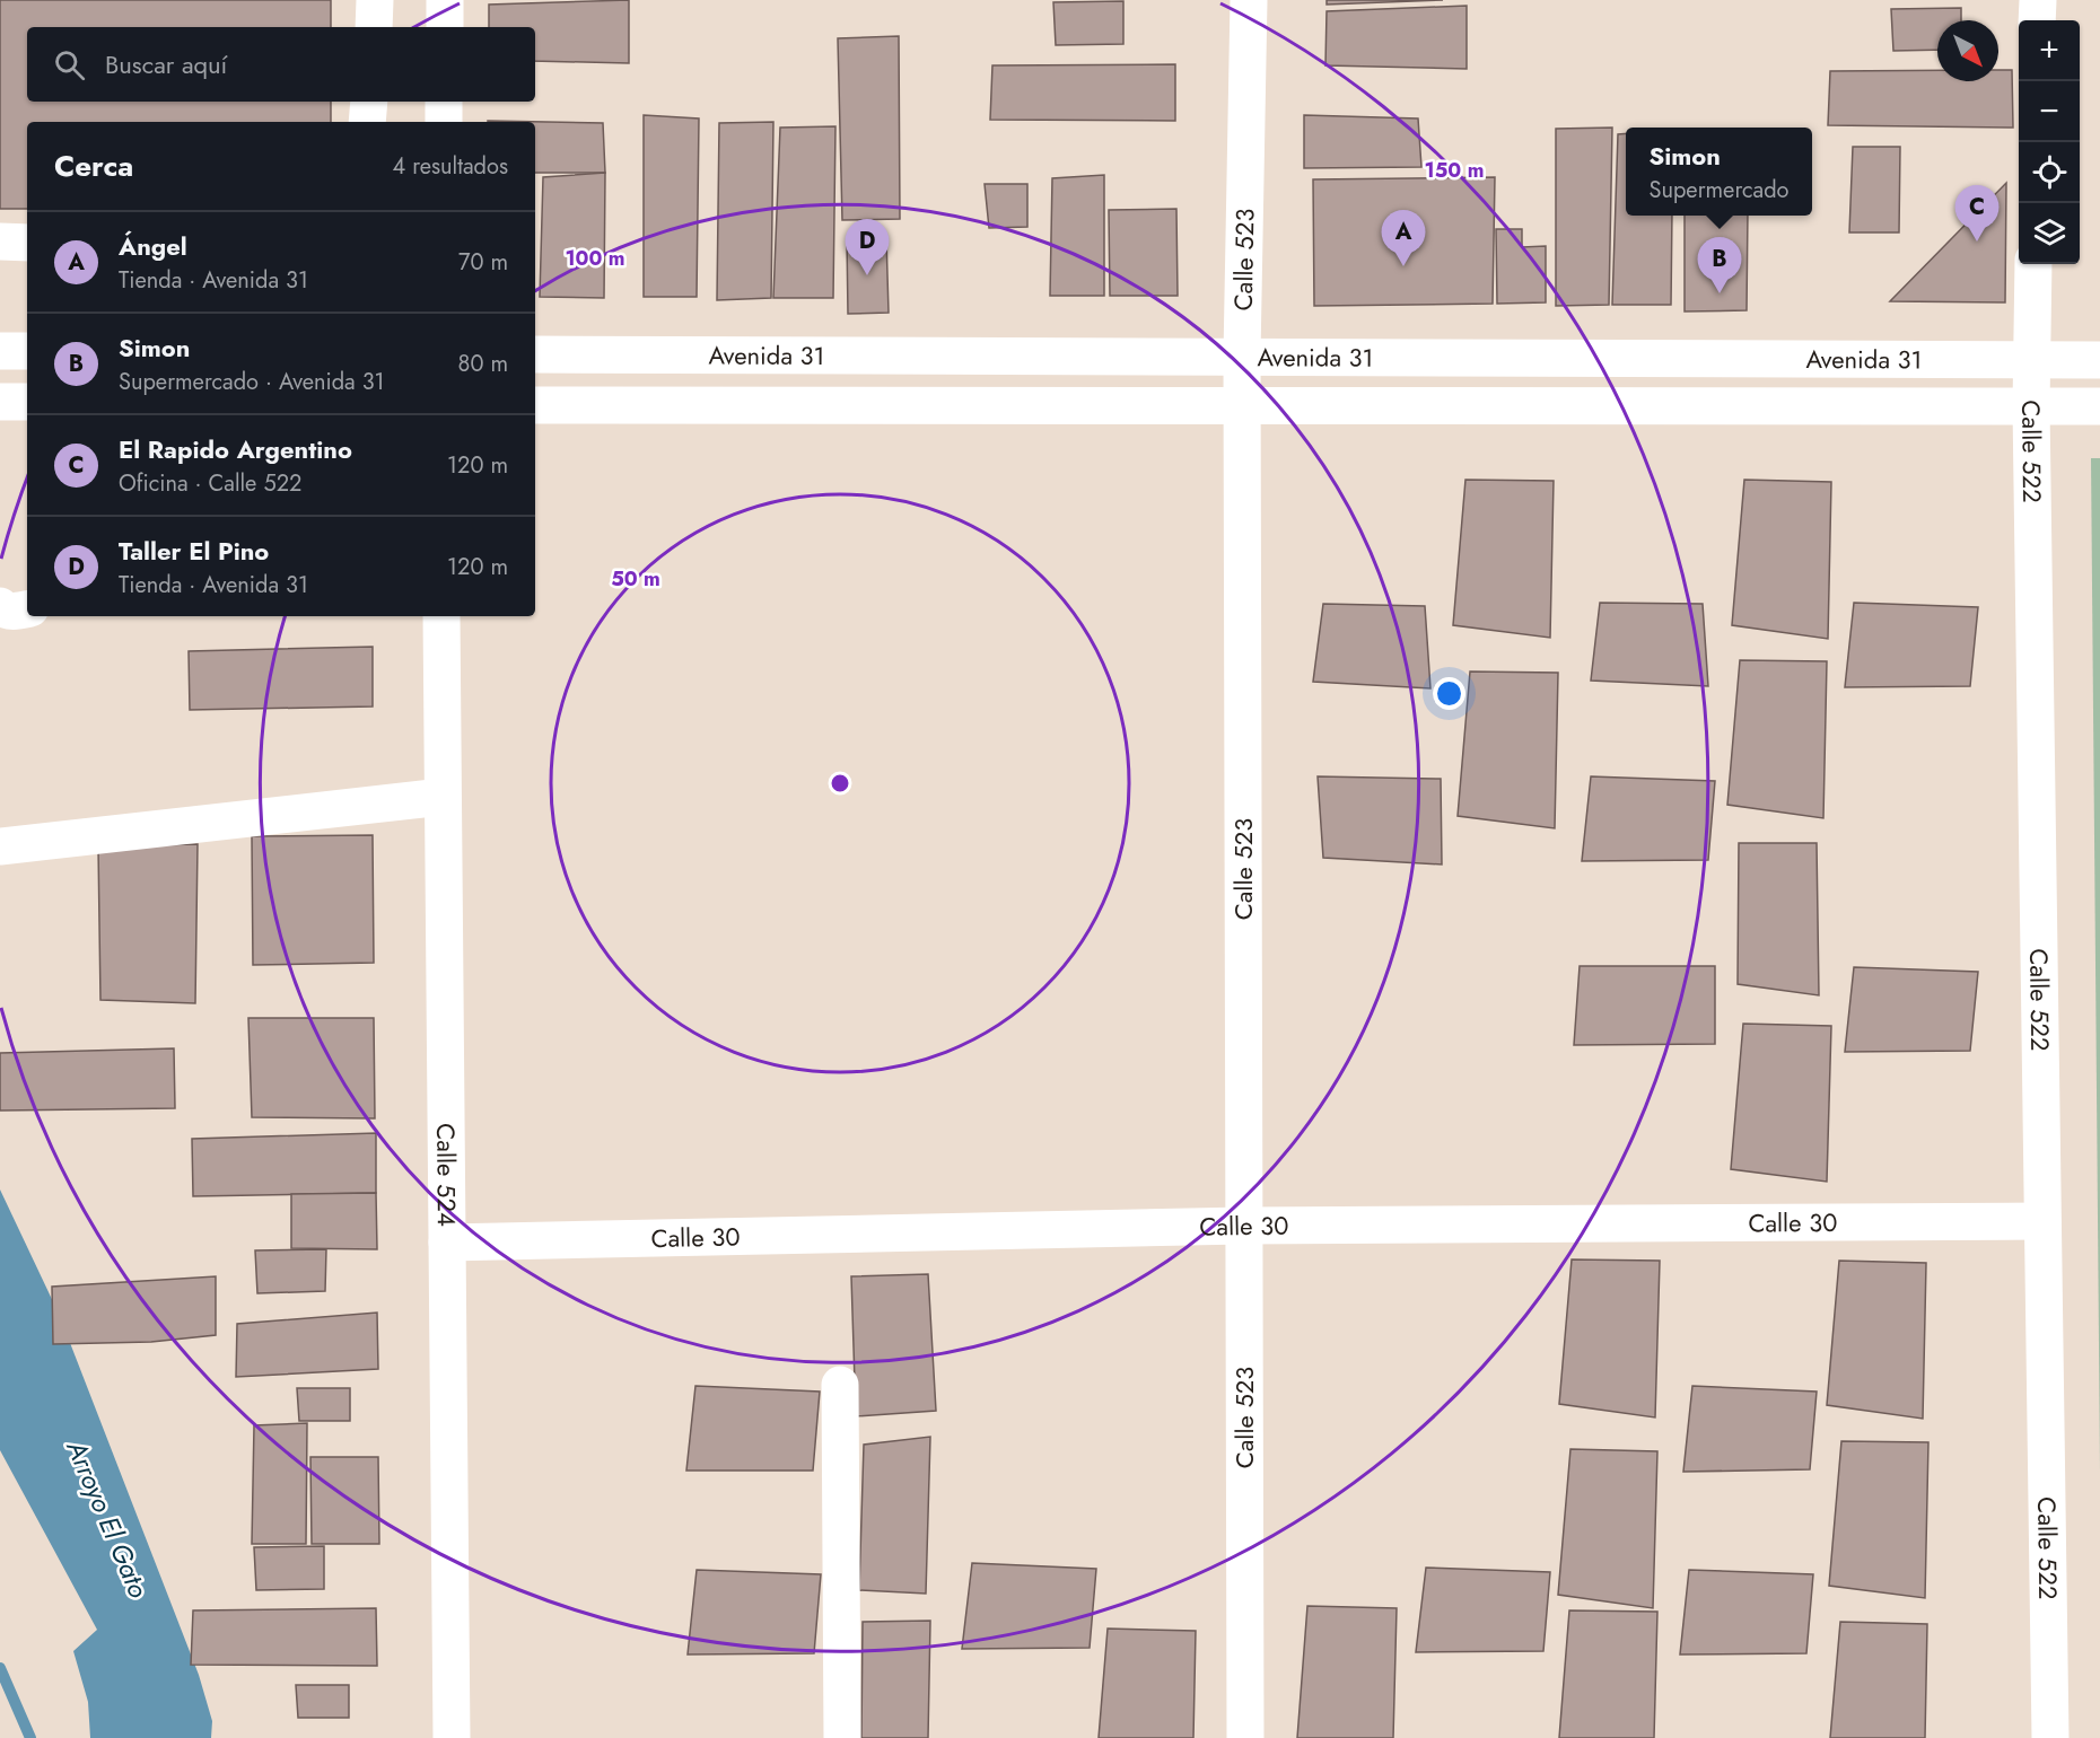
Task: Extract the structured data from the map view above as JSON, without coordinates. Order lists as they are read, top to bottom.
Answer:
{
  "streets": {
    "street": [
      "Calle 523",
      "Avenida 31",
      "Calle 522",
      "Calle 524",
      "Calle 30"
    ]
  },
  "crossings": [
    ["Calle 523", "Avenida 31"],
    ["Calle 523", "Calle 30"],
    ["Avenida 31", "Calle 522"],
    ["Calle 522", "Calle 30"],
    ["Calle 524", "Calle 30"]
  ],
  "water": ["Arroyo El Gato"],
  "north": "bottom right",
  "page": {
    "map_buttons": ["+", "−"],
    "search": "Buscar aquí",
    "heading": ["Cerca", "4 resultados"],
    "popup": ["Simon", "Supermercado"],
    "pins": [
      "C",
      "A",
      "D",
      "B"
    ],
    "list": [
      {
        "mark": "A",
        "name": "Ángel",
        "note": "Tienda · Avenida 31",
        "value": "70 m"
      },
      {
        "mark": "B",
        "name": "Simon",
        "note": "Supermercado · Avenida 31",
        "value": "80 m"
      },
      {
        "mark": "C",
        "name": "El Rapido Argentino",
        "note": "Oficina · Calle 522",
        "value": "120 m"
      },
      {
        "mark": "D",
        "name": "Taller El Pino",
        "note": "Tienda · Avenida 31",
        "value": "120 m"
      }
    ]
  },
  "rings": ["150 m", "100 m", "50 m"]
}
